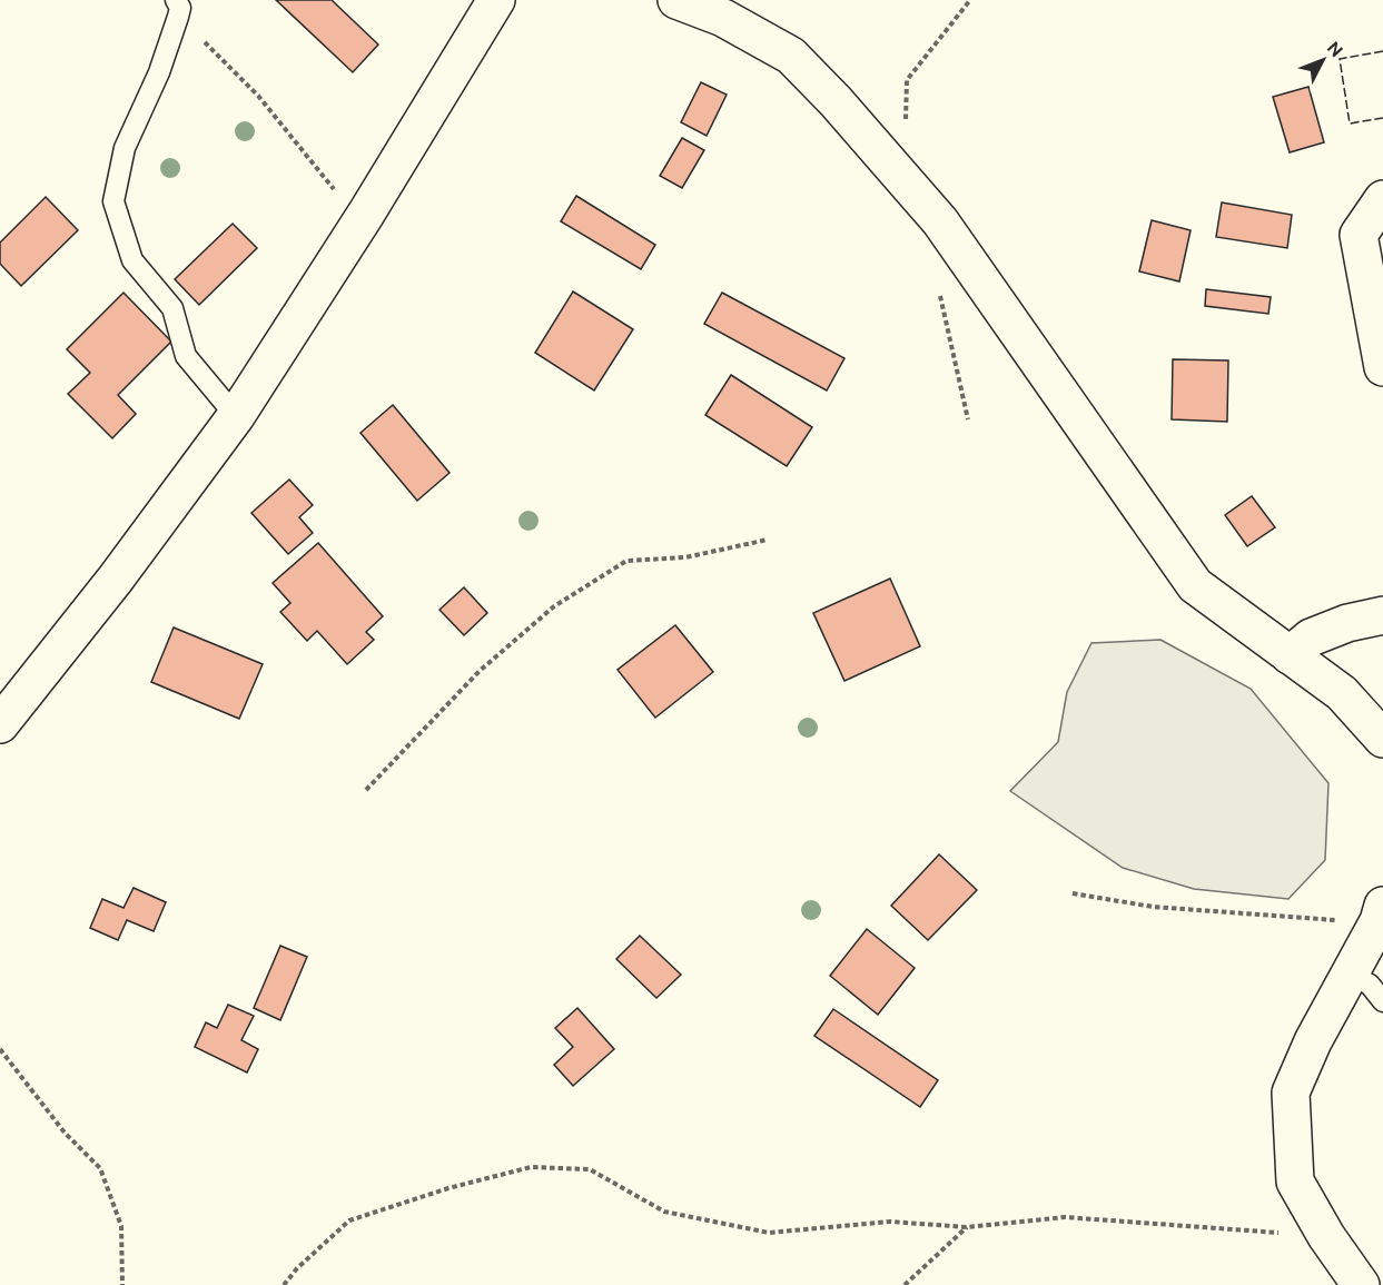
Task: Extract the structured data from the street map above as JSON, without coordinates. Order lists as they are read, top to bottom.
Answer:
{
  "north": "top right"
}
